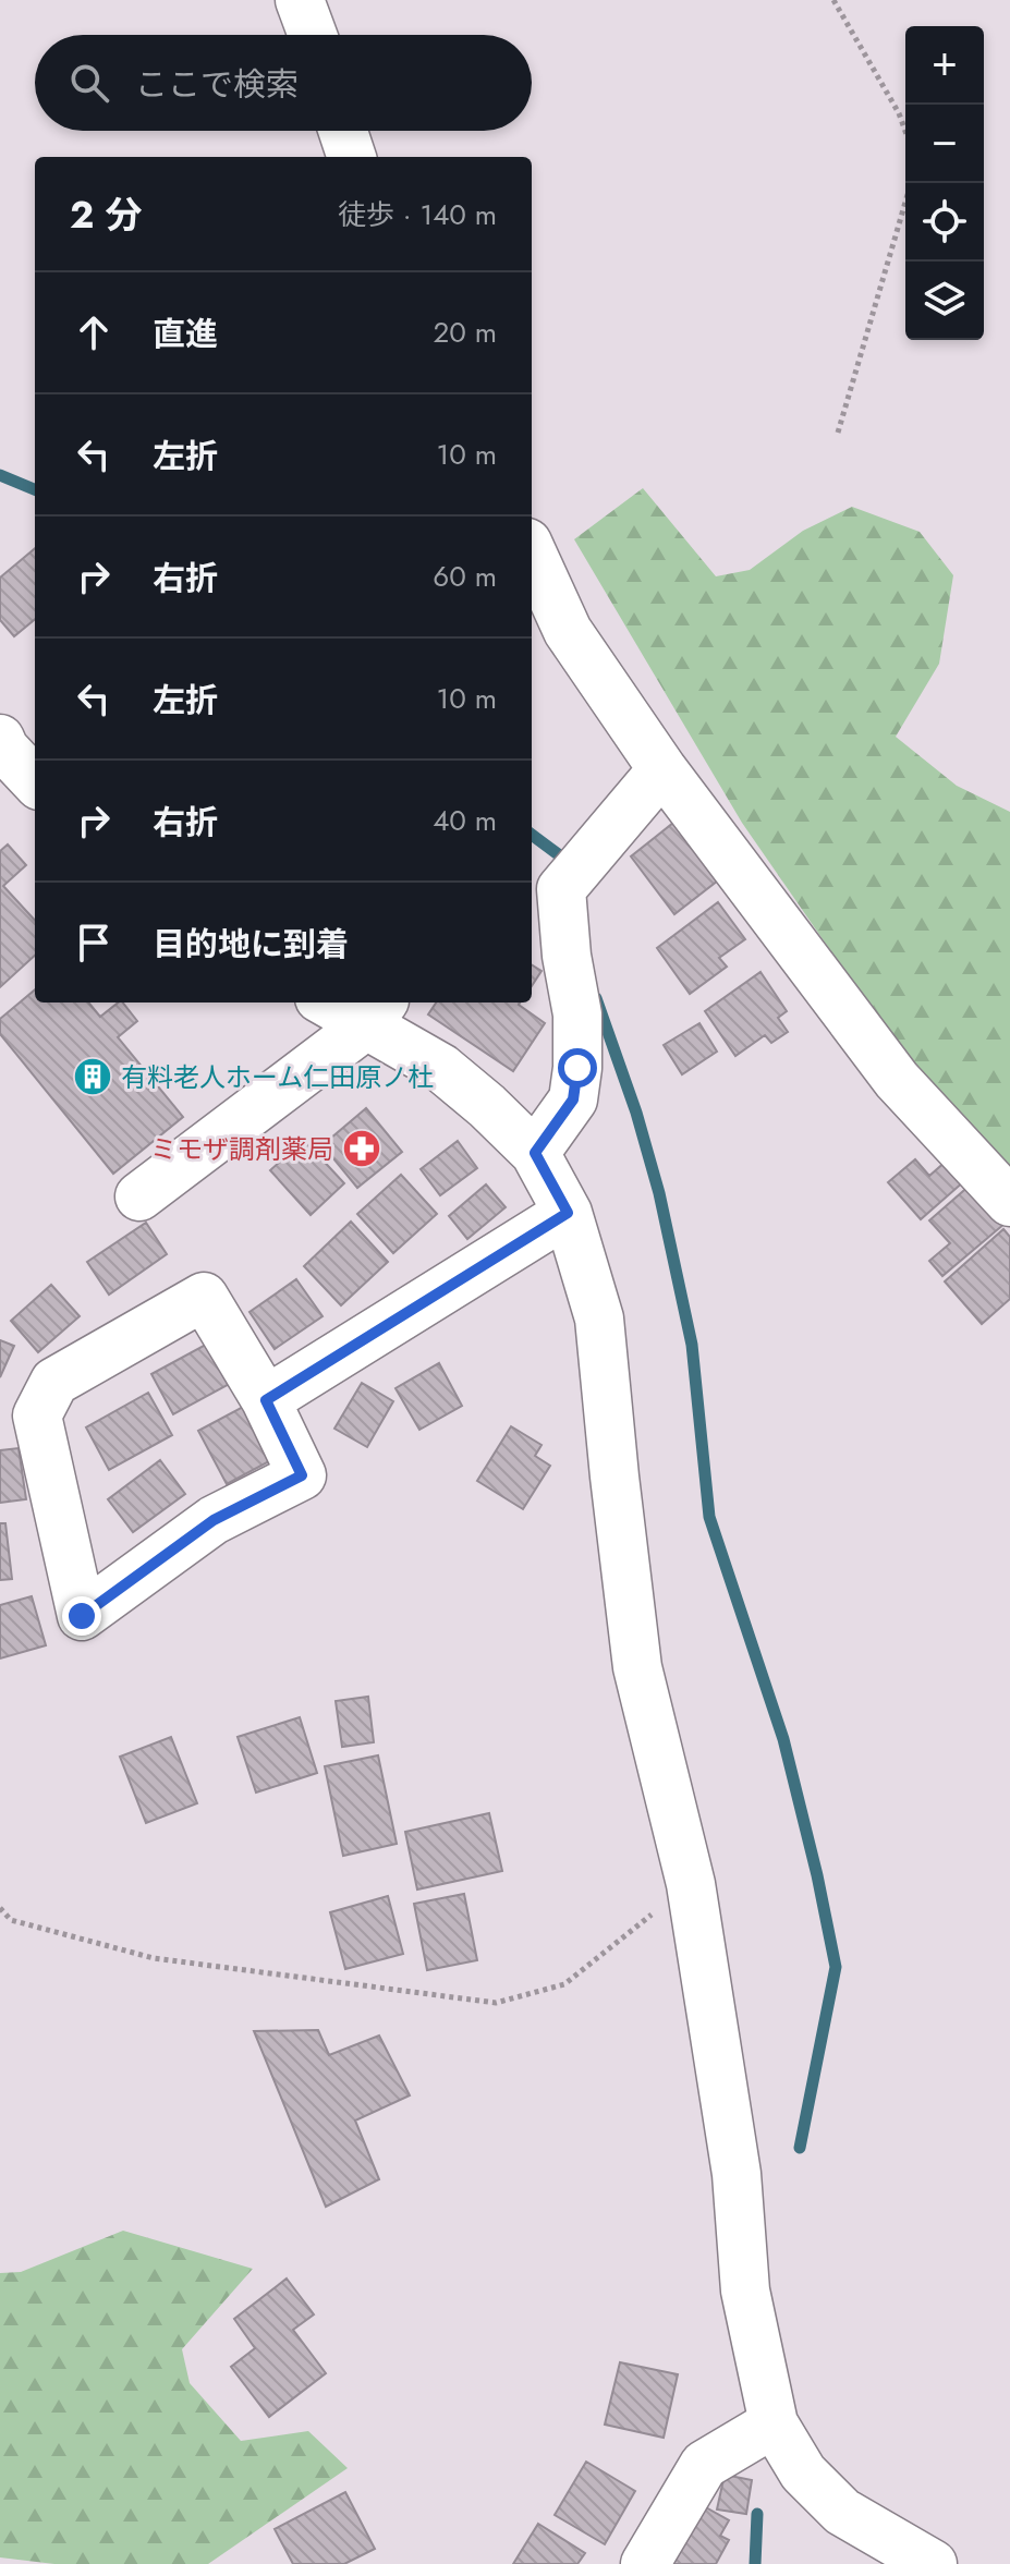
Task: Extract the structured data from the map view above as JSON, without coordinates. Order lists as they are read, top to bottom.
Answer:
{
  "places": {
    "building": ["有料老人ホーム仁田原ノ杜"],
    "pharmacy": ["ミモザ調剤薬局"]
  },
  "page": {
    "map_buttons": ["+", "−"],
    "search": "ここで検索",
    "heading": ["2 分", "徒歩 · 140 m"],
    "list": [
      ["直進", "20 m"],
      ["左折", "10 m"],
      ["右折", "60 m"],
      ["左折", "10 m"],
      ["右折", "40 m"],
      "目的地に到着"
    ]
  }
}
